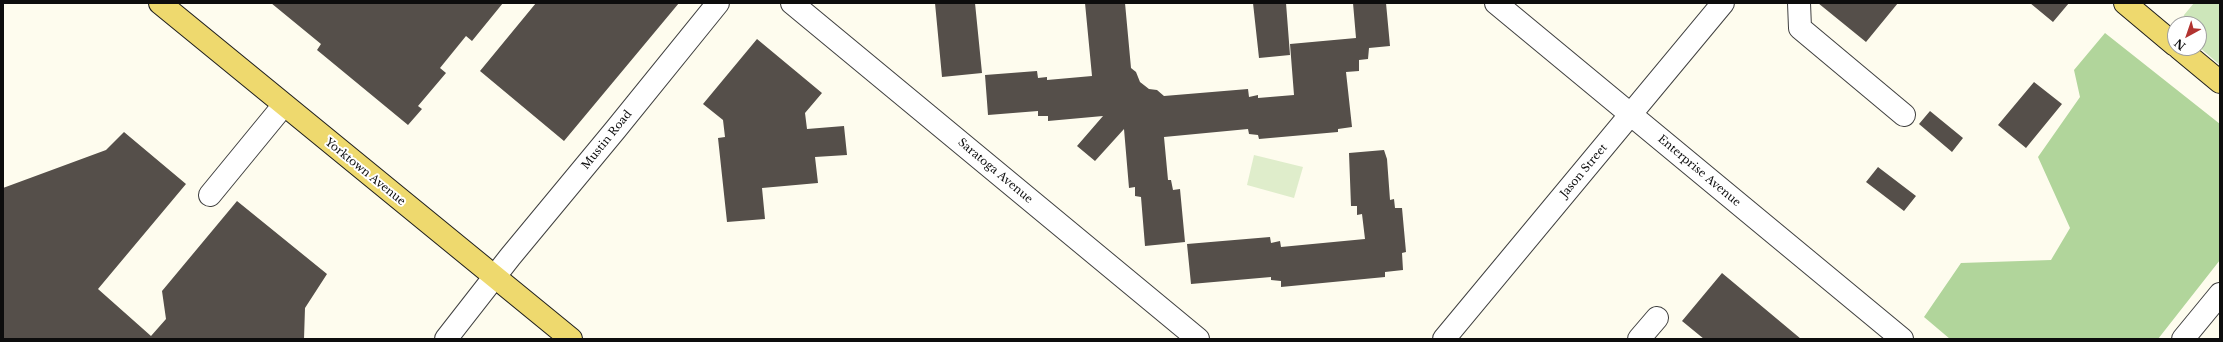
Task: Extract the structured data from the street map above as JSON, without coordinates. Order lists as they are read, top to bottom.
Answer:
{
  "streets": {
    "main road": ["Yorktown Avenue"],
    "street": [
      "Mustin Road",
      "Saratoga Avenue",
      "Jason Street",
      "Enterprise Avenue"
    ]
  },
  "crossings": [
    ["Mustin Road", "Yorktown Avenue"],
    ["Jason Street", "Enterprise Avenue"]
  ],
  "north": "bottom left"
}
